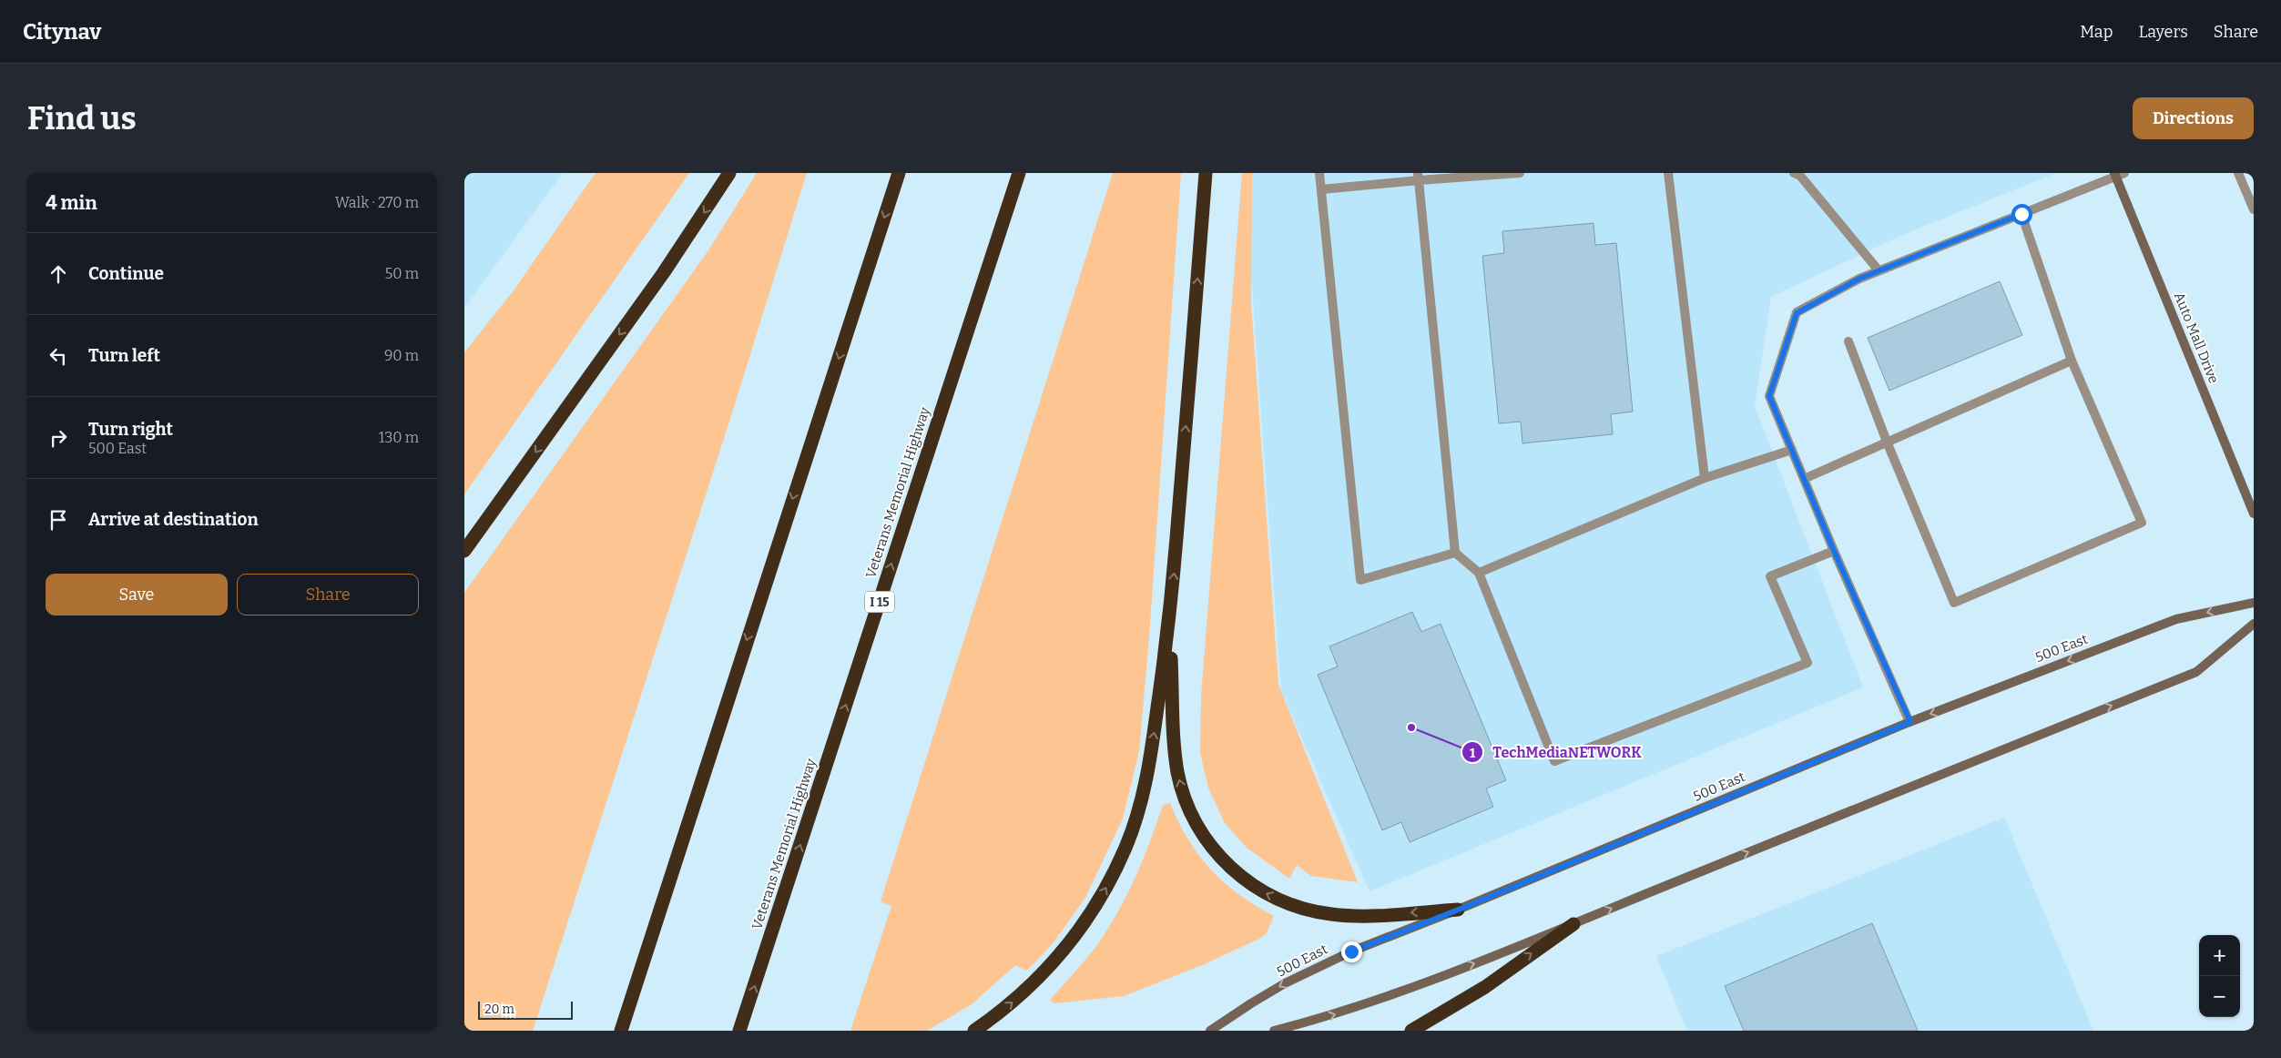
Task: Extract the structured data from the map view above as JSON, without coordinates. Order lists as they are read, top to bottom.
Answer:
{
  "streets": {
    "highway": ["Veterans Memorial Highway", "I 15"],
    "street": ["Auto Mall Drive", "500 East"]
  },
  "places": ["TechMediaNETWORK"],
  "scale_bar": "20 m",
  "page": {
    "header": "Citynav",
    "nav": ["Map", "Layers", "Share"],
    "buttons": [
      "Directions",
      ["Save", "Share"]
    ],
    "title": "Find us",
    "heading": ["4 min", "Walk · 270 m"],
    "list": [
      ["Continue", "50 m"],
      ["Turn left", "90 m"],
      ["Turn right", "500 East", "130 m"],
      "Arrive at destination"
    ],
    "map_buttons": ["+", "−"],
    "scale": "20 m"
  }
}
